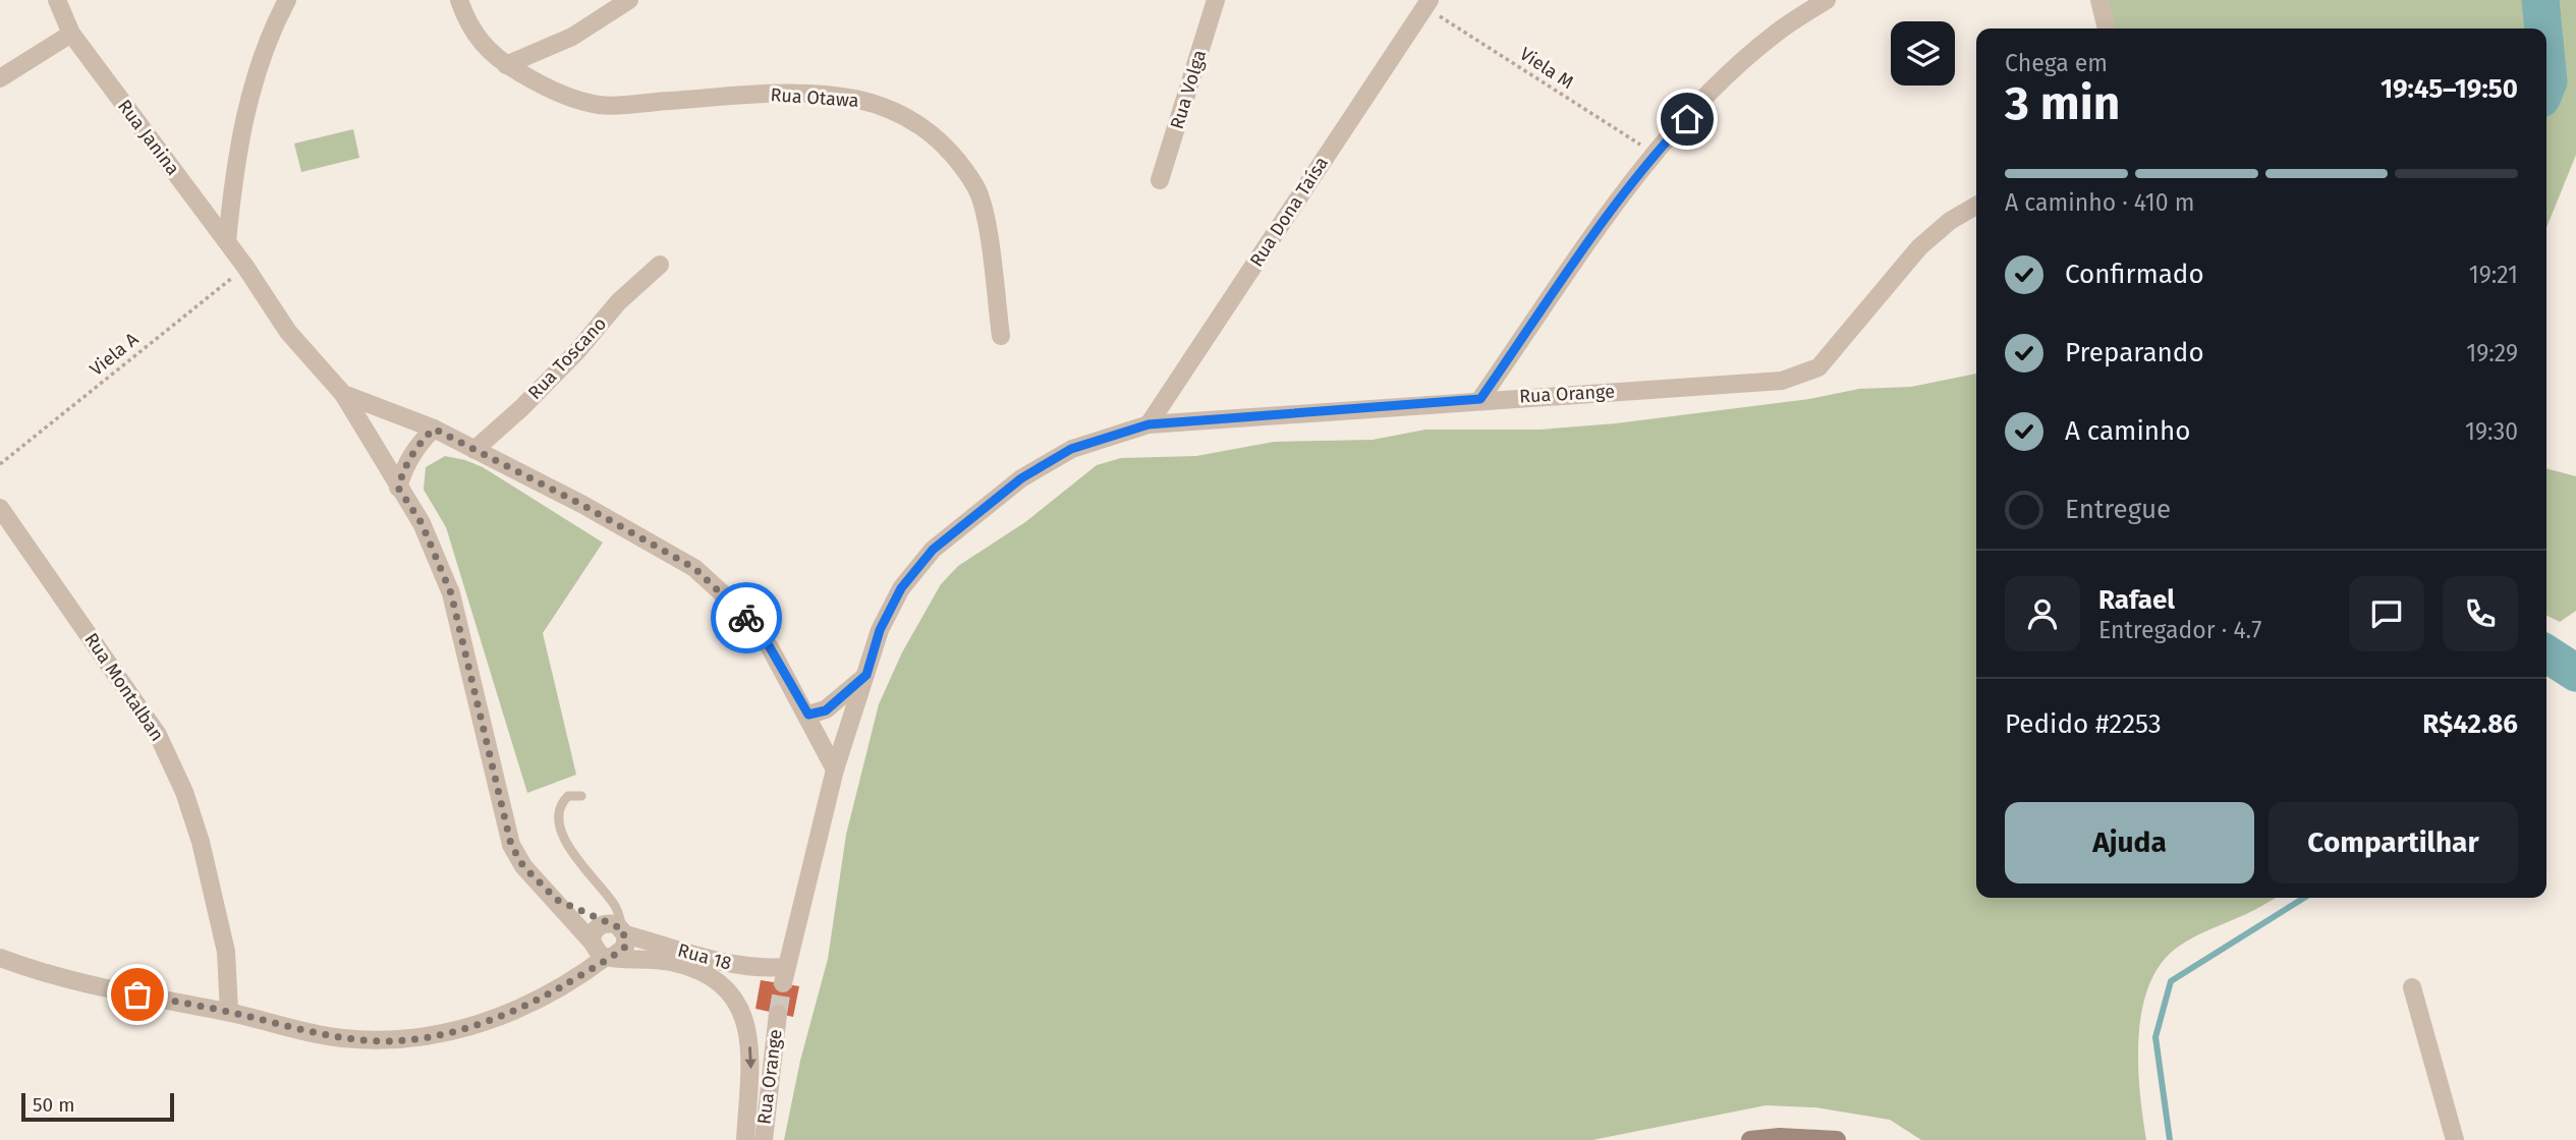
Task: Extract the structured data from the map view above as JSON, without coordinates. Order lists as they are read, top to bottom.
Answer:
{
  "streets": {
    "street": [
      "Rua Volga",
      "Rua Otawa",
      "Rua Janina",
      "Rua Dona Taísa",
      "Rua Toscano",
      "Rua Orange",
      "Rua Montalban",
      "Rua 18"
    ],
    "path": ["Viela M", "Viela A"]
  },
  "crossings": [
    ["Viela M", "Rua Dona Taísa"],
    ["Rua Janina", "Viela A"],
    ["Rua Dona Taísa", "Rua Orange"],
    ["Rua Orange", "Rua 18"]
  ],
  "scale_bar": "50 m",
  "page": {
    "heading": ["3 min", "Chega em", "19:45–19:50"],
    "panel": [
      "Rafael",
      "Entregador · 4.7",
      "Pedido #2253",
      "R$42.86"
    ],
    "bar": "A caminho · 410 m",
    "list": [
      ["Confirmado", "19:21"],
      ["Preparando", "19:29"],
      ["A caminho", "19:30"],
      "Entregue"
    ],
    "buttons": ["Ajuda", "Compartilhar"],
    "scale": "50 m"
  }
}
